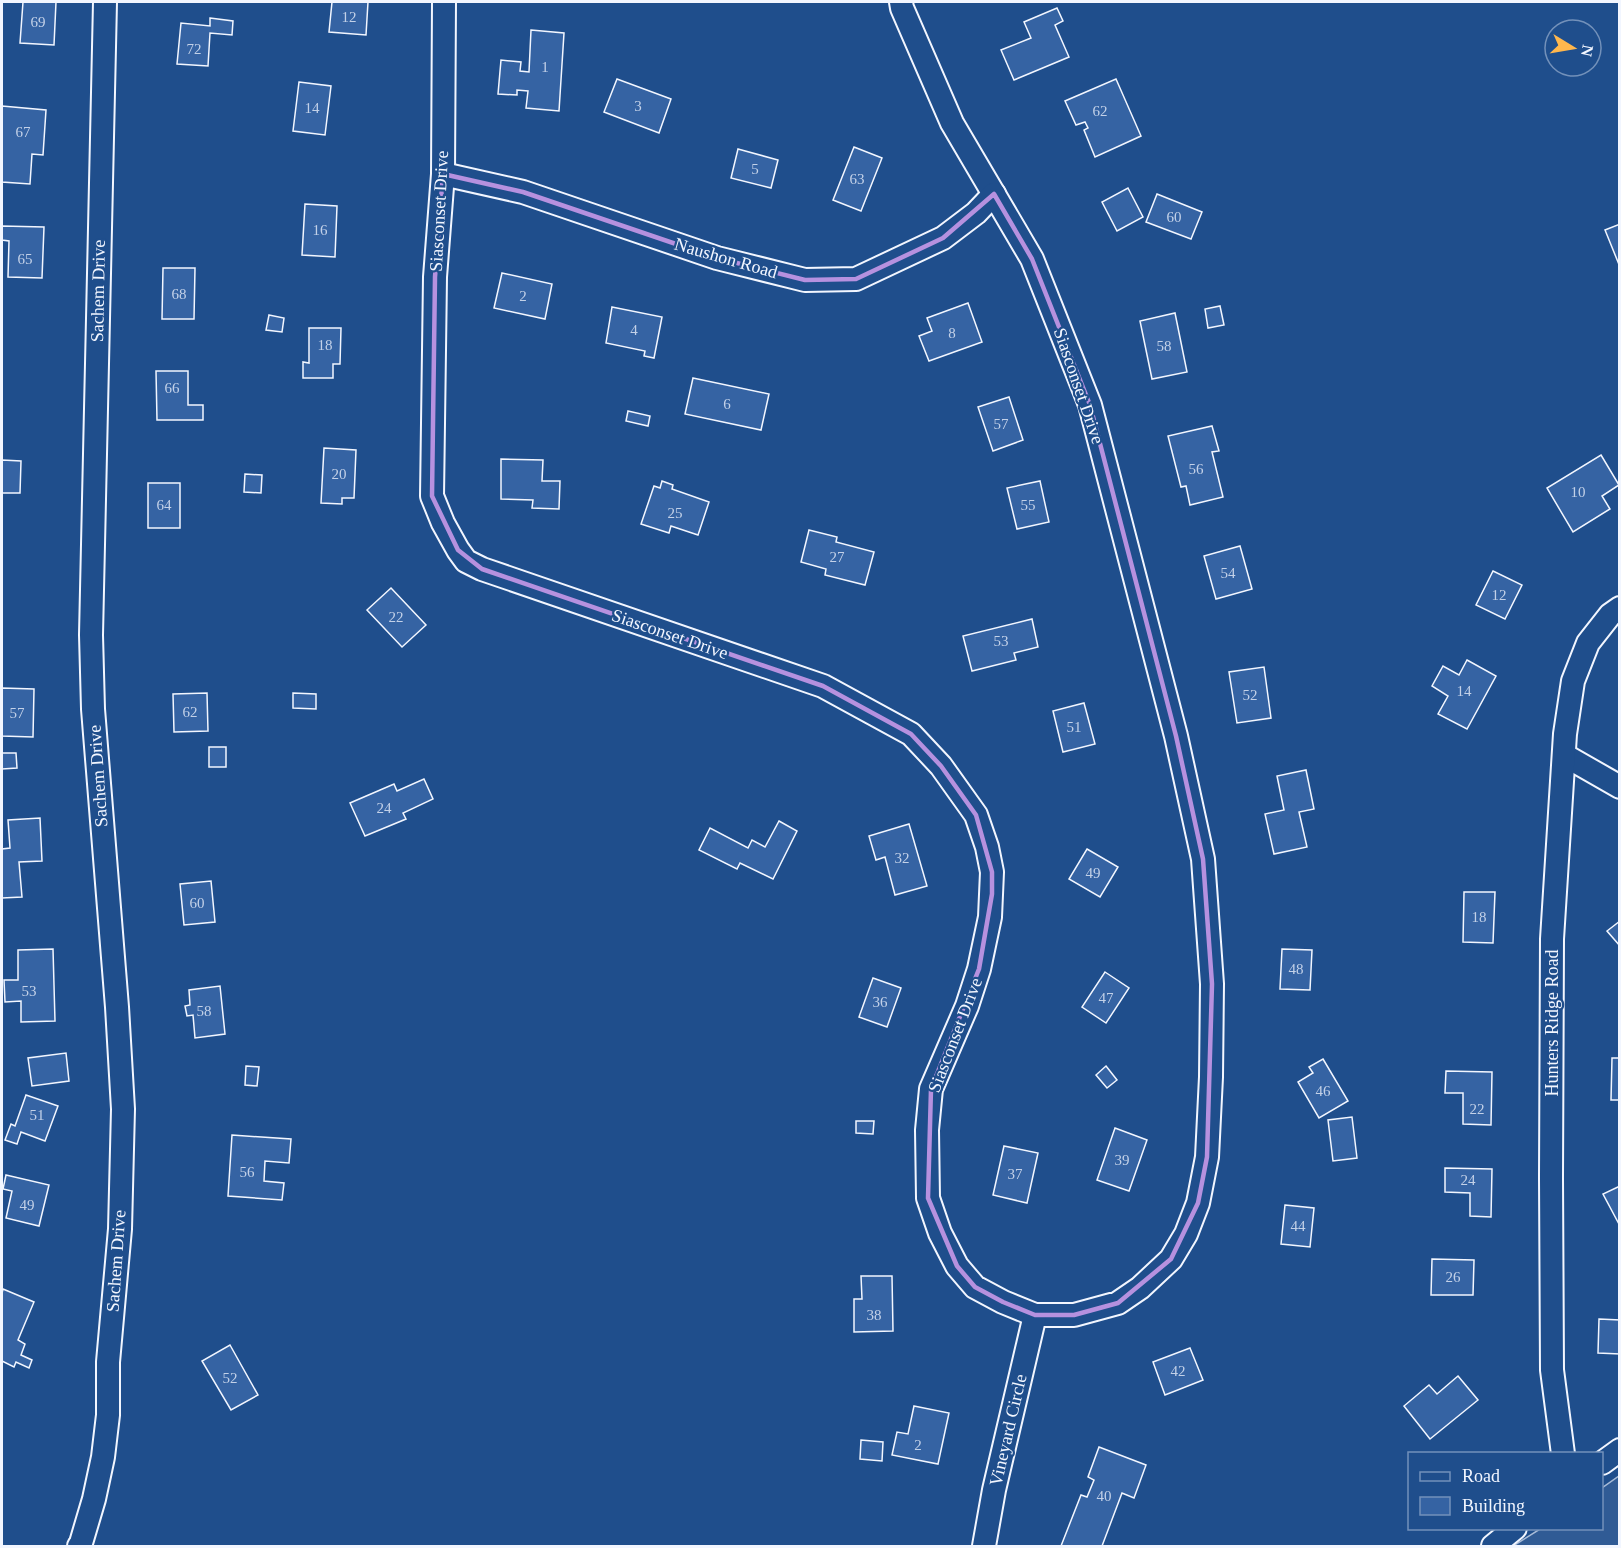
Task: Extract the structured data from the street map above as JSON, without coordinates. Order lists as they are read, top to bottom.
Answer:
{
  "streets": {
    "street": [
      "Siasconset Drive",
      "Naushon Road",
      "Sachem Drive",
      "Hunters Ridge Road",
      "Vineyard Circle"
    ]
  },
  "crossings": [
    ["Siasconset Drive", "Naushon Road"],
    ["Siasconset Drive", "Vineyard Circle"]
  ],
  "house_numbers": [
    "12",
    "69",
    "72",
    "1",
    "3",
    "14",
    "62",
    "67",
    "5",
    "63",
    "60",
    "16",
    "65",
    "68",
    "2",
    "4",
    "8",
    "18",
    "58",
    "66",
    "6",
    "57",
    "56",
    "20",
    "10",
    "64",
    "55",
    "25",
    "27",
    "54",
    "12",
    "22",
    "53",
    "14",
    "52",
    "62",
    "57",
    "51",
    "24",
    "32",
    "49",
    "60",
    "18",
    "48",
    "53",
    "47",
    "36",
    "58",
    "46",
    "22",
    "51",
    "39",
    "56",
    "37",
    "24",
    "49",
    "44",
    "26",
    "38",
    "42",
    "52",
    "2",
    "40"
  ],
  "legend": ["Road", "Building"],
  "north": "right"
}
